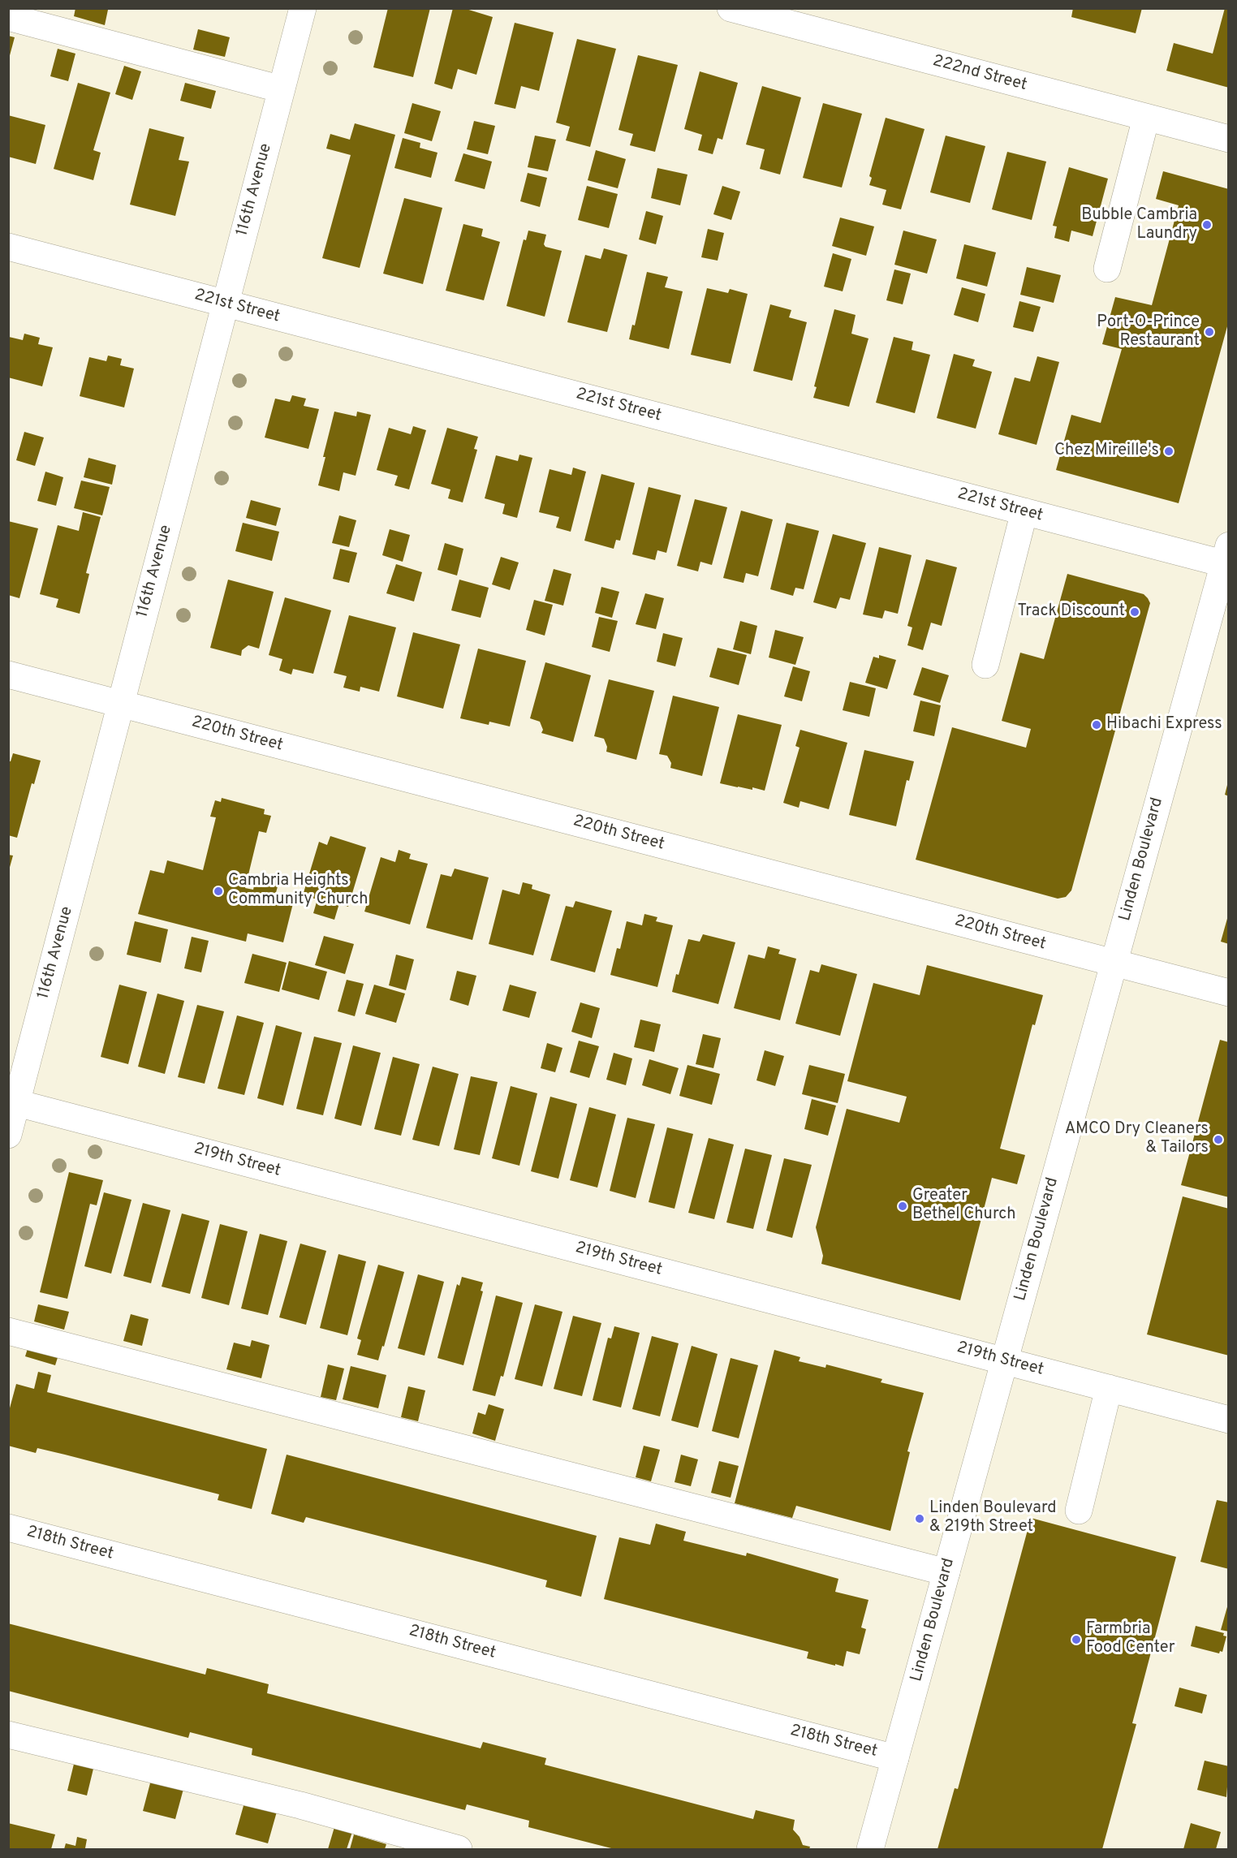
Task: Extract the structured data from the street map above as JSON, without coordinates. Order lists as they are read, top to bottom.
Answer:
{
  "streets": {
    "street": [
      "222nd Street",
      "116th Avenue",
      "221st Street",
      "220th Street",
      "Linden Boulevard",
      "219th Street",
      "218th Street"
    ]
  },
  "crossings": [
    ["116th Avenue", "221st Street"],
    ["116th Avenue", "220th Street"],
    ["116th Avenue", "219th Street"],
    ["221st Street", "Linden Boulevard"],
    ["220th Street", "Linden Boulevard"],
    ["Linden Boulevard", "219th Street"],
    ["Linden Boulevard", "218th Street"]
  ],
  "places": [
    "Bubble Cambria Laundry",
    "Port-O-Prince Restaurant",
    "Chez Mireille's",
    "Track Discount",
    "Hibachi Express",
    "Cambria Heights Community Church",
    "AMCO Dry Cleaners & Tailors",
    "Greater Bethel Church",
    "Linden Boulevard & 219th Street",
    "Farmbria Food Center"
  ]
}
